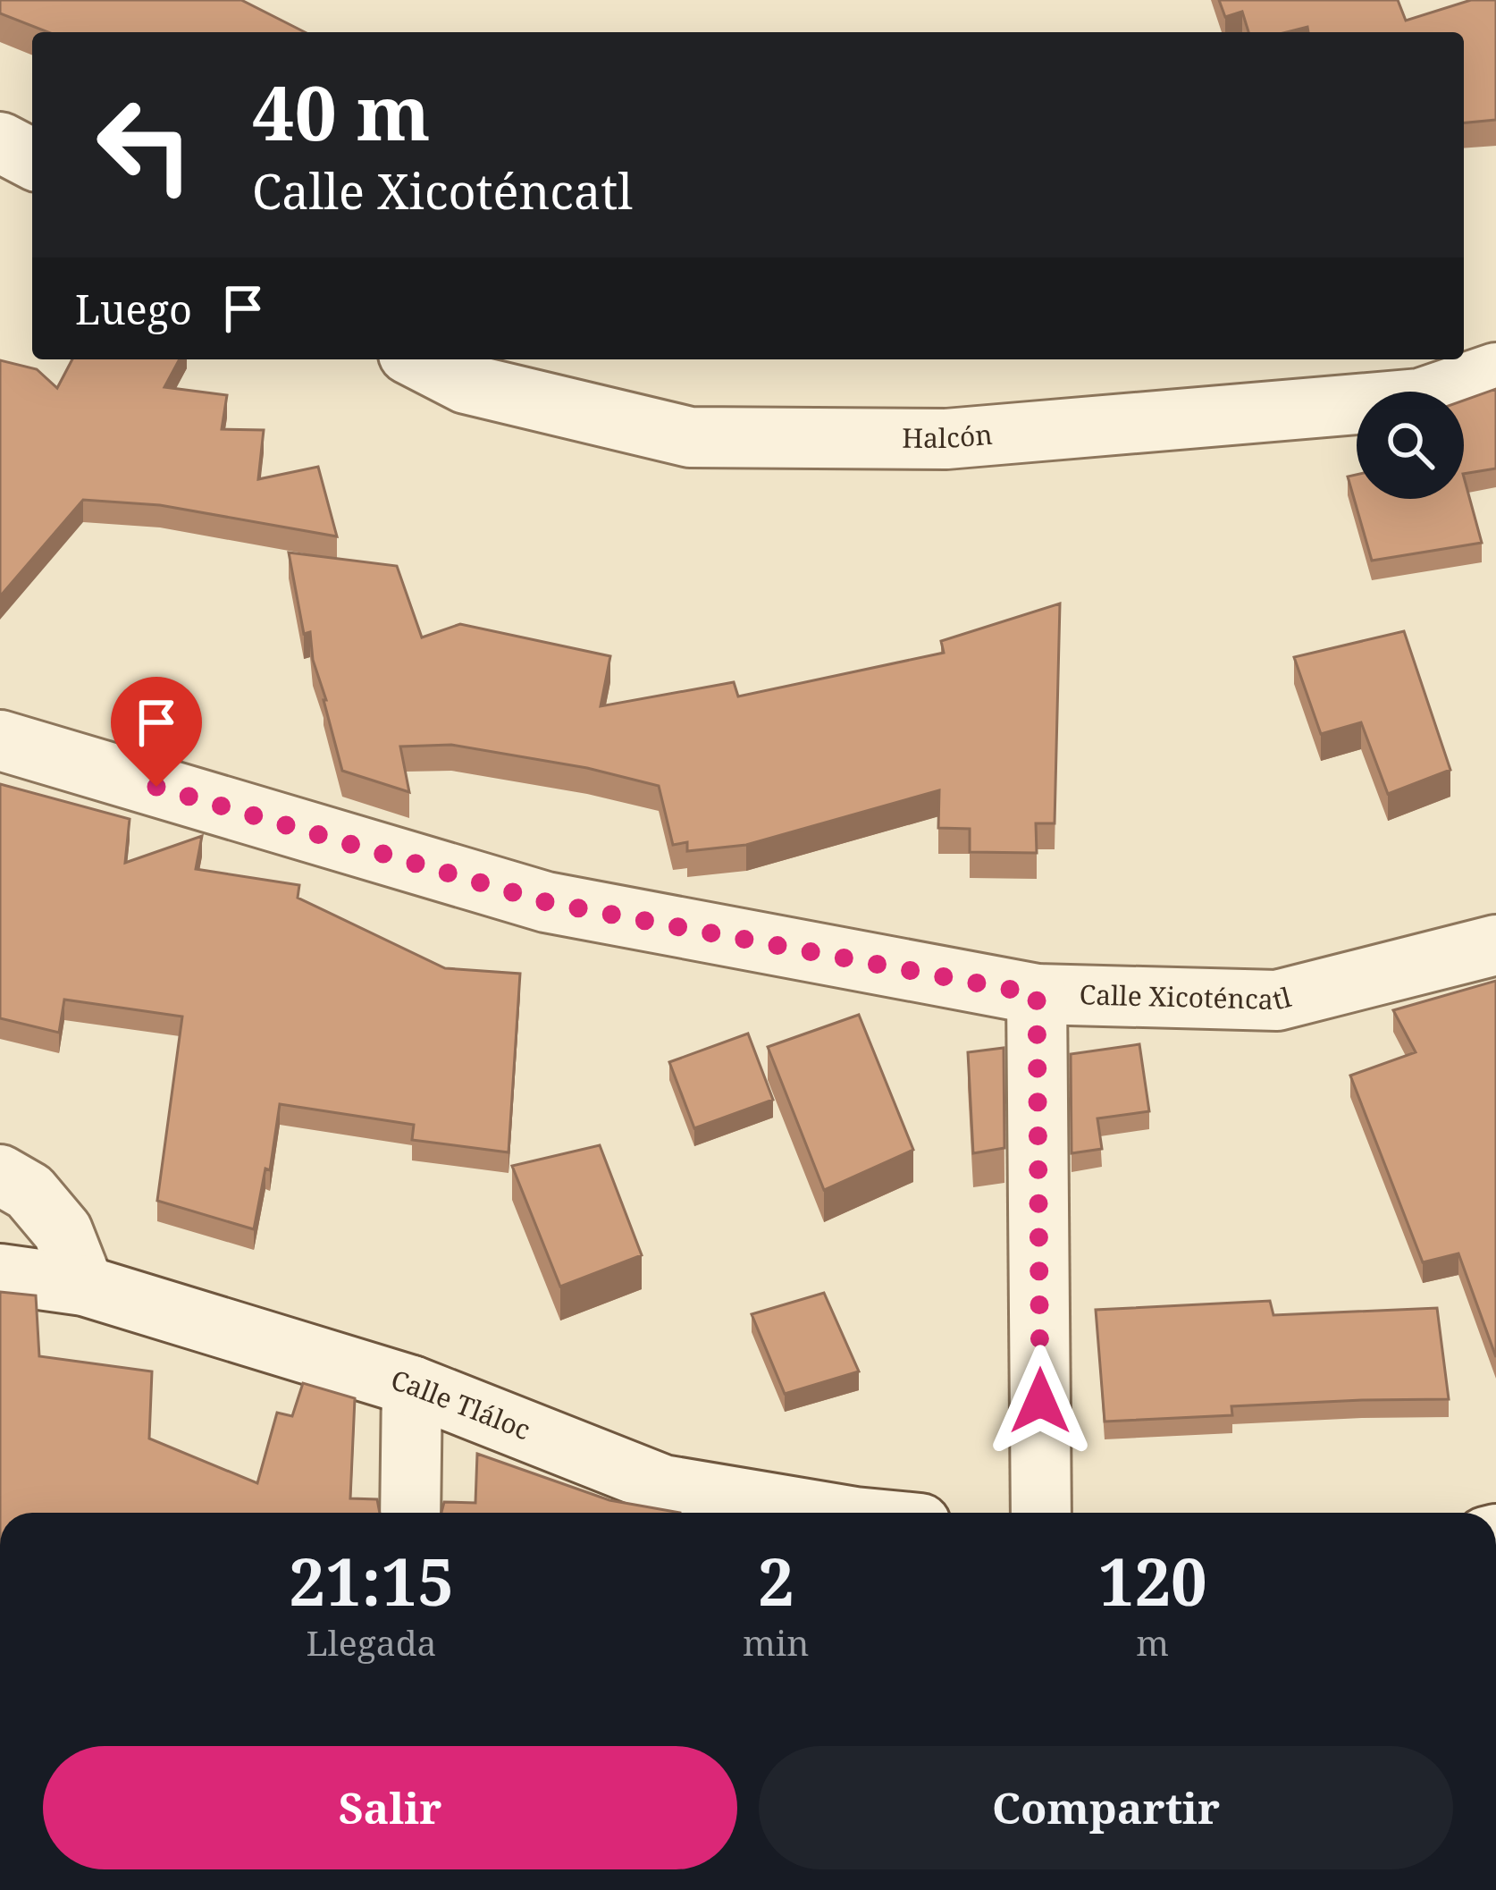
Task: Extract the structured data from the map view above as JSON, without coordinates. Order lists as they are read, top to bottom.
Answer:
{
  "streets": {
    "street": ["Halcón", "Calle Xicoténcatl", "Calle Tláloc"]
  },
  "page": {
    "turn": ["40 m", "Calle Xicoténcatl"],
    "then": "Luego",
    "eta": [
      "21:15",
      "Llegada",
      "2",
      "min",
      "120",
      "m"
    ],
    "buttons": ["Salir", "Compartir"]
  }
}
